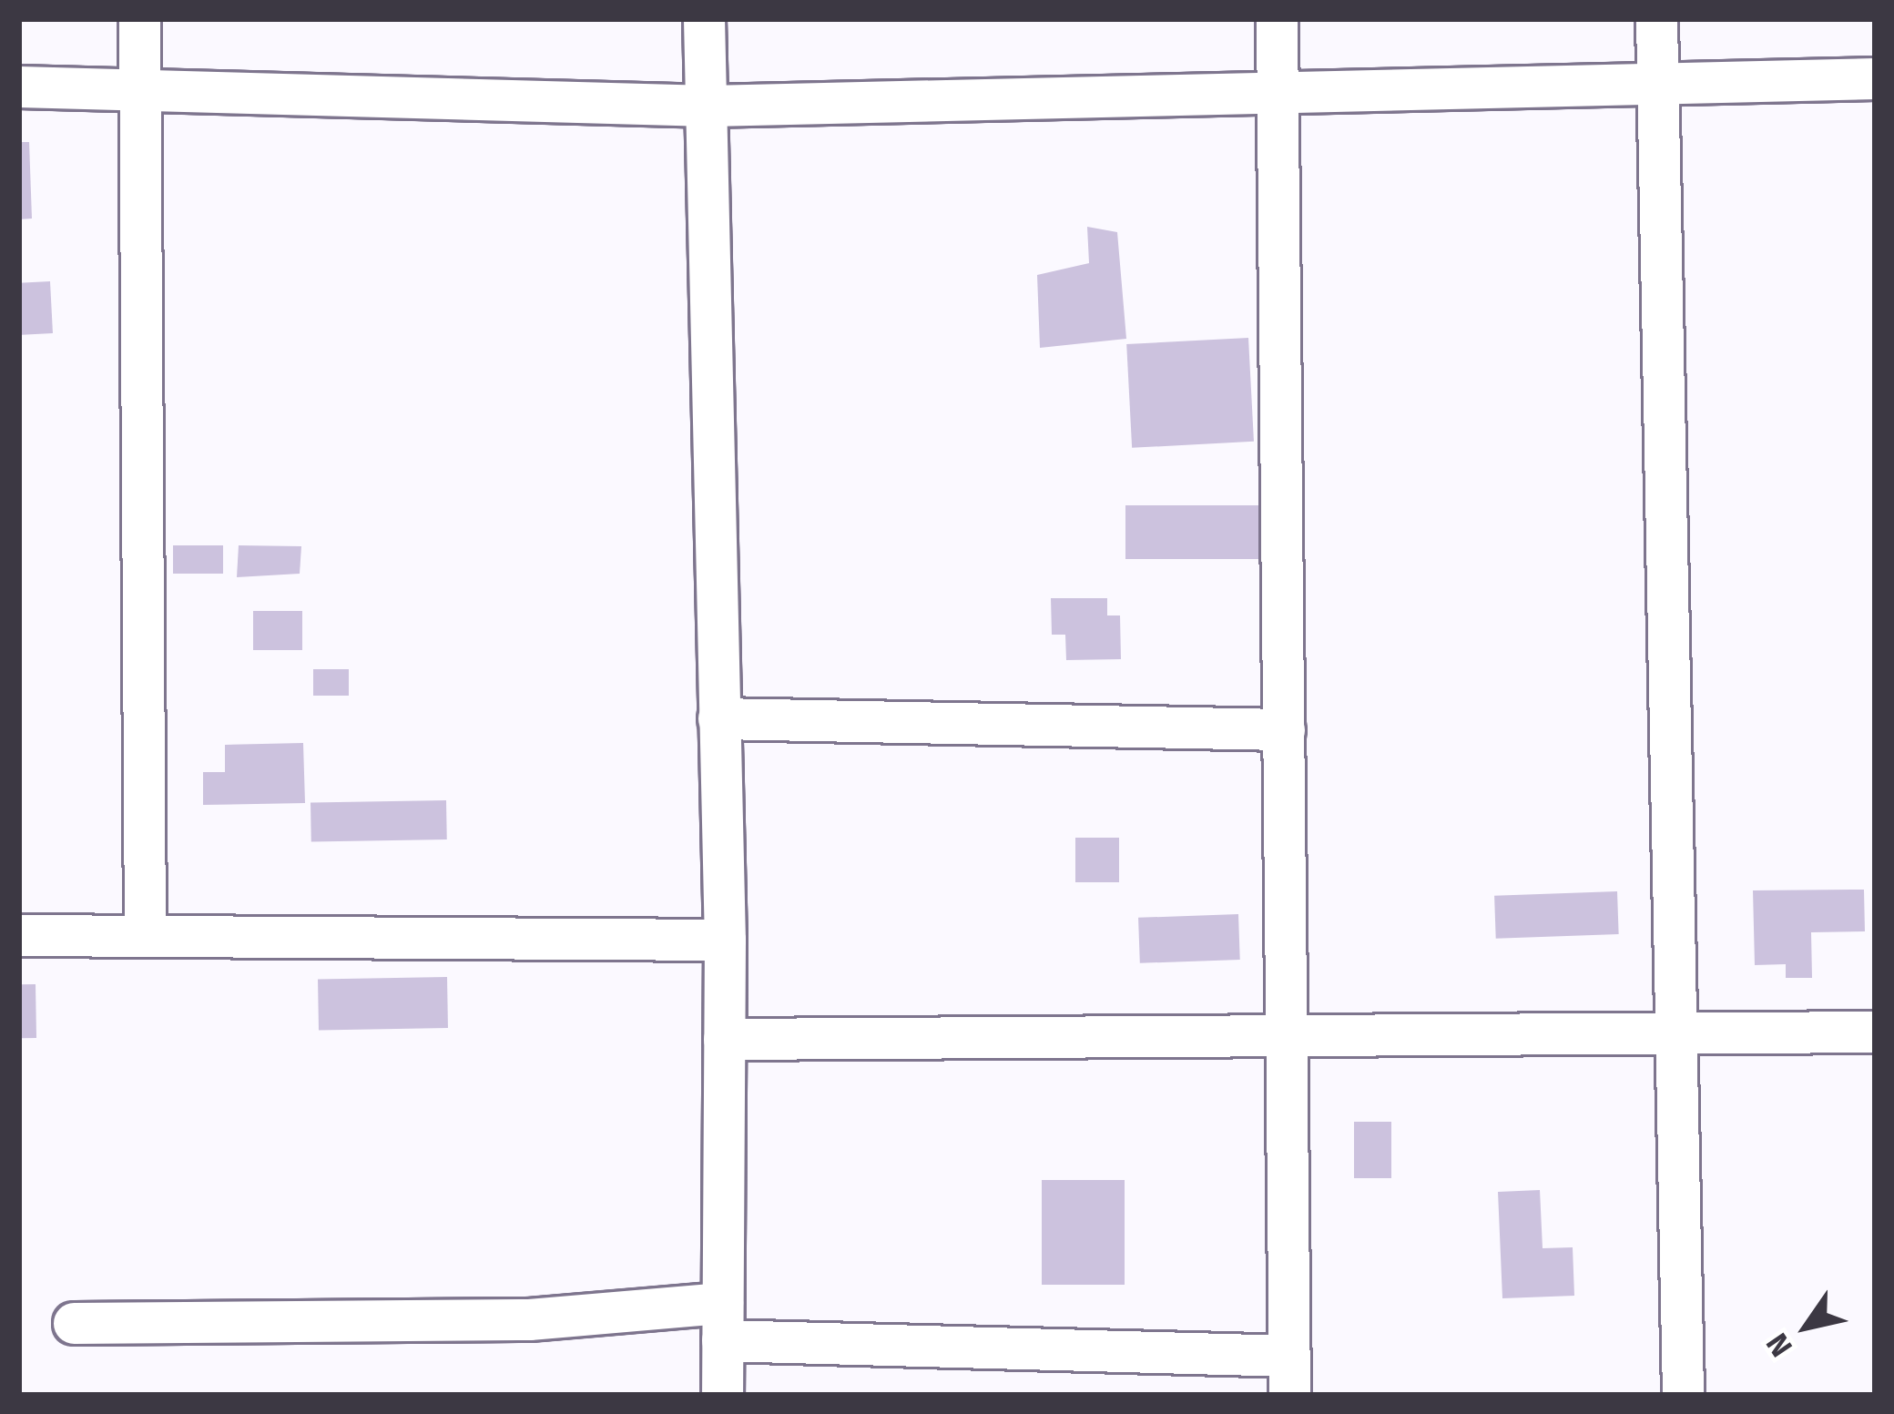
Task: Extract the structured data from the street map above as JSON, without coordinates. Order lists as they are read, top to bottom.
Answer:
{
  "north": "bottom left"
}
